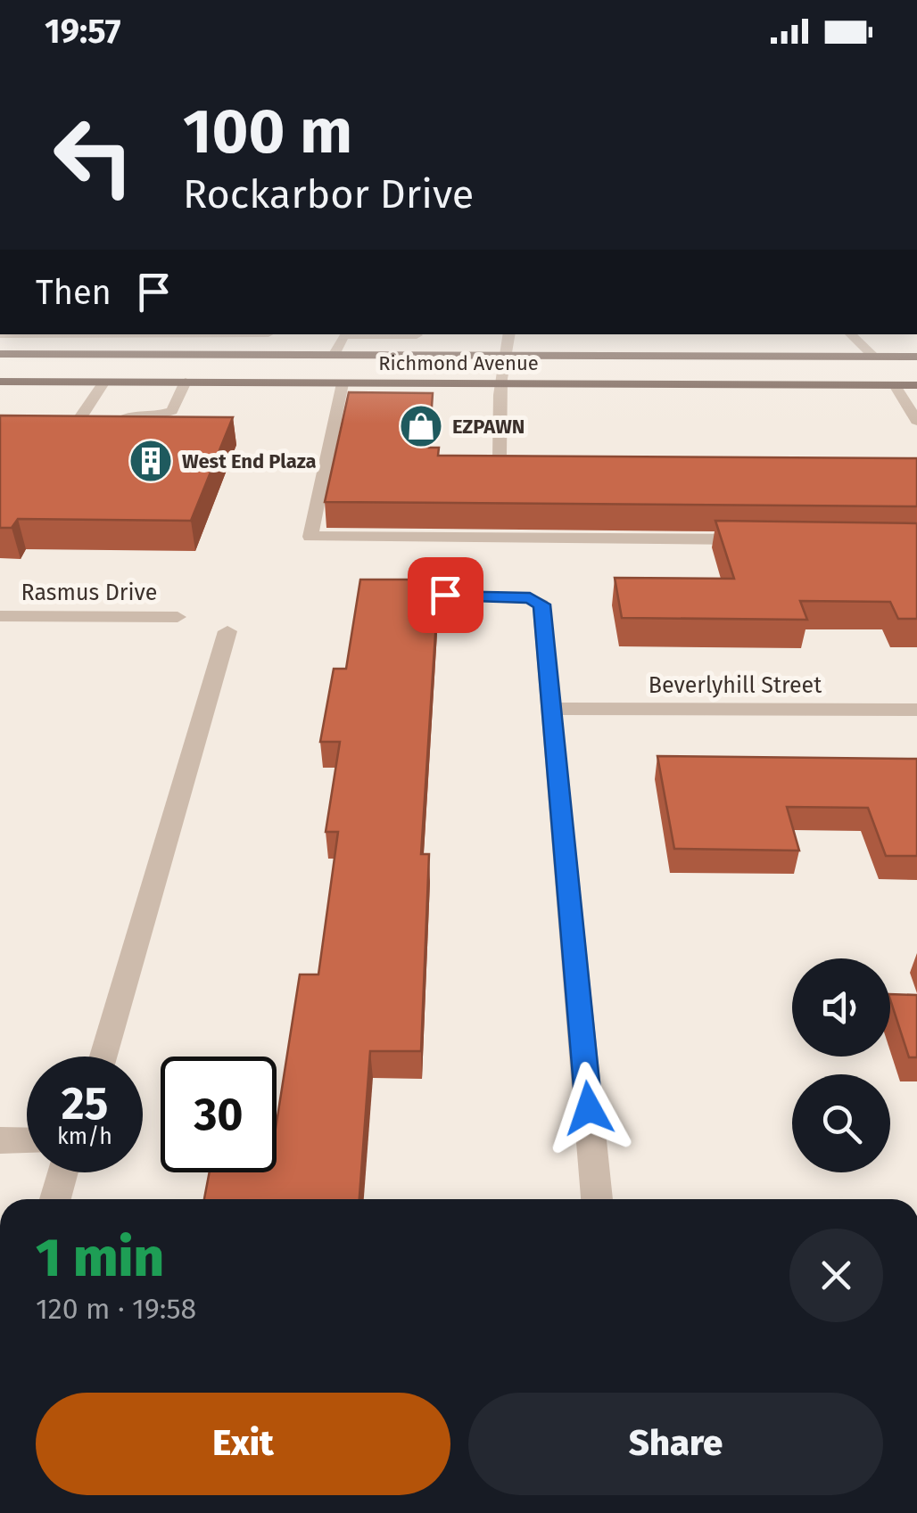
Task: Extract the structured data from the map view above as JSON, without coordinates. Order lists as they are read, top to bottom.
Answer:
{
  "streets": {
    "main road": ["Richmond Avenue"],
    "street": ["Rasmus Drive", "Beverlyhill Street"]
  },
  "places": {
    "shop": ["EZPAWN"],
    "building": ["West End Plaza"]
  },
  "page": {
    "status": "19:57",
    "turn": ["100 m", "Rockarbor Drive"],
    "then": "Then",
    "speed": "25 km/h",
    "limit": "30",
    "heading": ["1 min", "120 m · 19:58"],
    "buttons": ["Exit", "Share"]
  }
}
